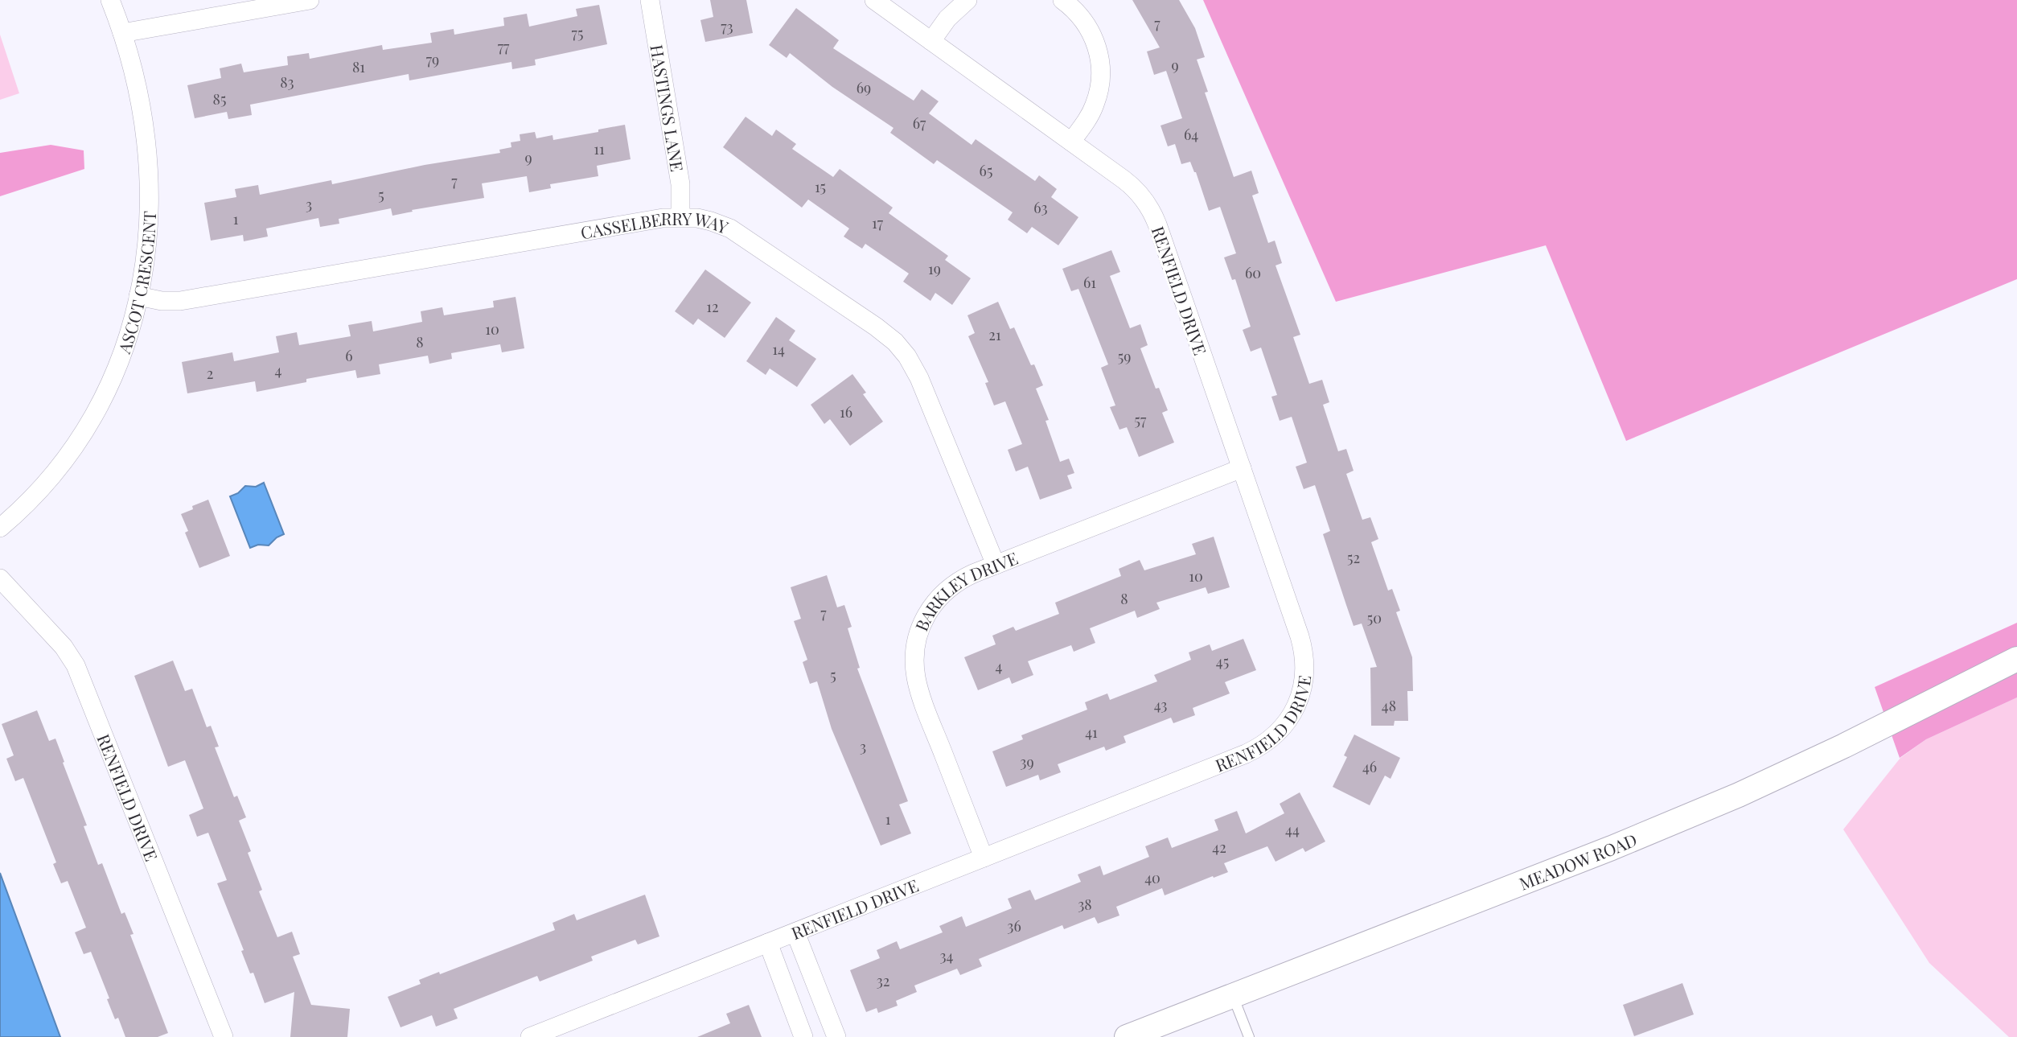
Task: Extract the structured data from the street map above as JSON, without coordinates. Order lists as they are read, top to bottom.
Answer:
{
  "streets": {
    "street": [
      "HASTINGS LANE",
      "CASSELBERRY WAY",
      "ASCOT CRESCENT",
      "RENFIELD DRIVE",
      "BARKLEY DRIVE",
      "MEADOW ROAD"
    ]
  },
  "crossings": [
    ["HASTINGS LANE", "CASSELBERRY WAY"],
    ["CASSELBERRY WAY", "ASCOT CRESCENT"],
    ["CASSELBERRY WAY", "BARKLEY DRIVE"],
    ["RENFIELD DRIVE", "BARKLEY DRIVE"]
  ],
  "house_numbers": [
    "7",
    "73",
    "75",
    "77",
    "79",
    "9",
    "81",
    "83",
    "69",
    "85",
    "67",
    "64",
    "11",
    "9",
    "65",
    "7",
    "15",
    "5",
    "3",
    "63",
    "1",
    "17",
    "19",
    "60",
    "61",
    "12",
    "10",
    "21",
    "8",
    "14",
    "6",
    "59",
    "4",
    "2",
    "16",
    "57",
    "52",
    "10",
    "8",
    "7",
    "50",
    "45",
    "4",
    "5",
    "43",
    "48",
    "41",
    "3",
    "39",
    "46",
    "1",
    "44",
    "42",
    "40",
    "38",
    "36",
    "34",
    "32"
  ]
}
